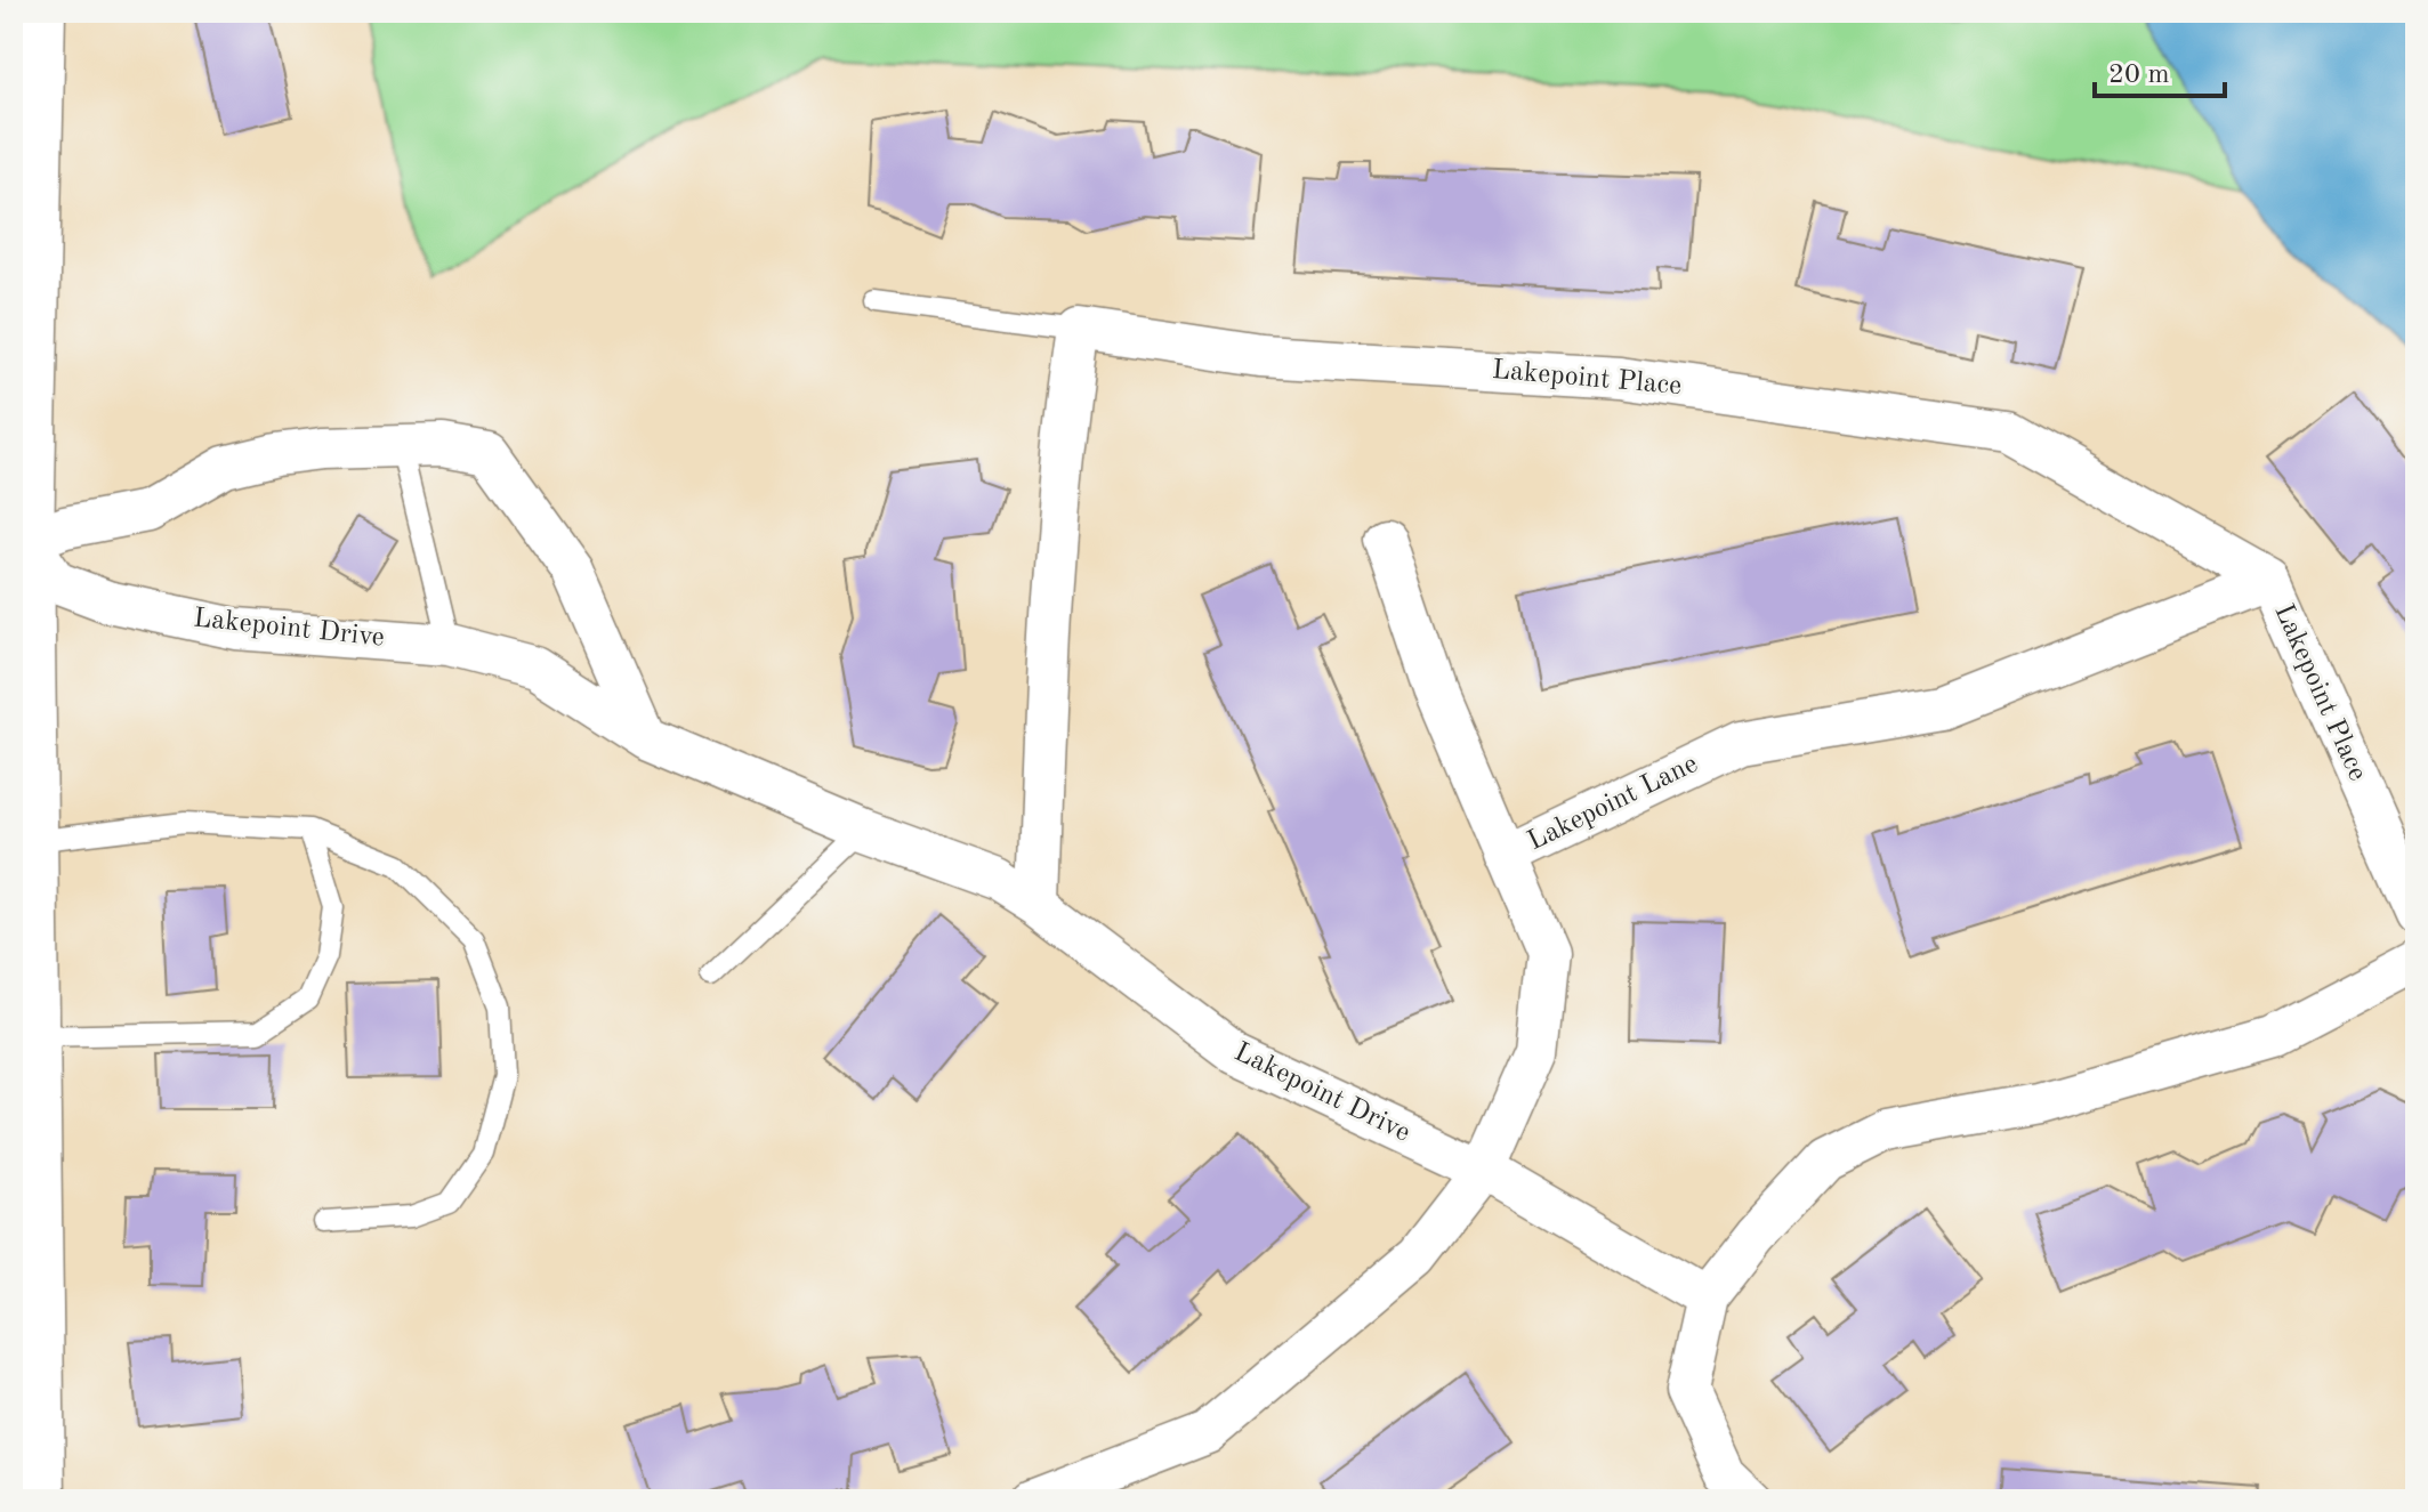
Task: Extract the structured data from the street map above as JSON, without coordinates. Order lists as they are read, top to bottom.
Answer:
{
  "streets": {
    "street": ["Lakepoint Place", "Lakepoint Drive", "Lakepoint Lane"]
  },
  "crossings": [
    ["Lakepoint Place", "Lakepoint Lane"],
    ["Lakepoint Drive", "Lakepoint Lane"]
  ],
  "scale_bar": "20 m"
}
